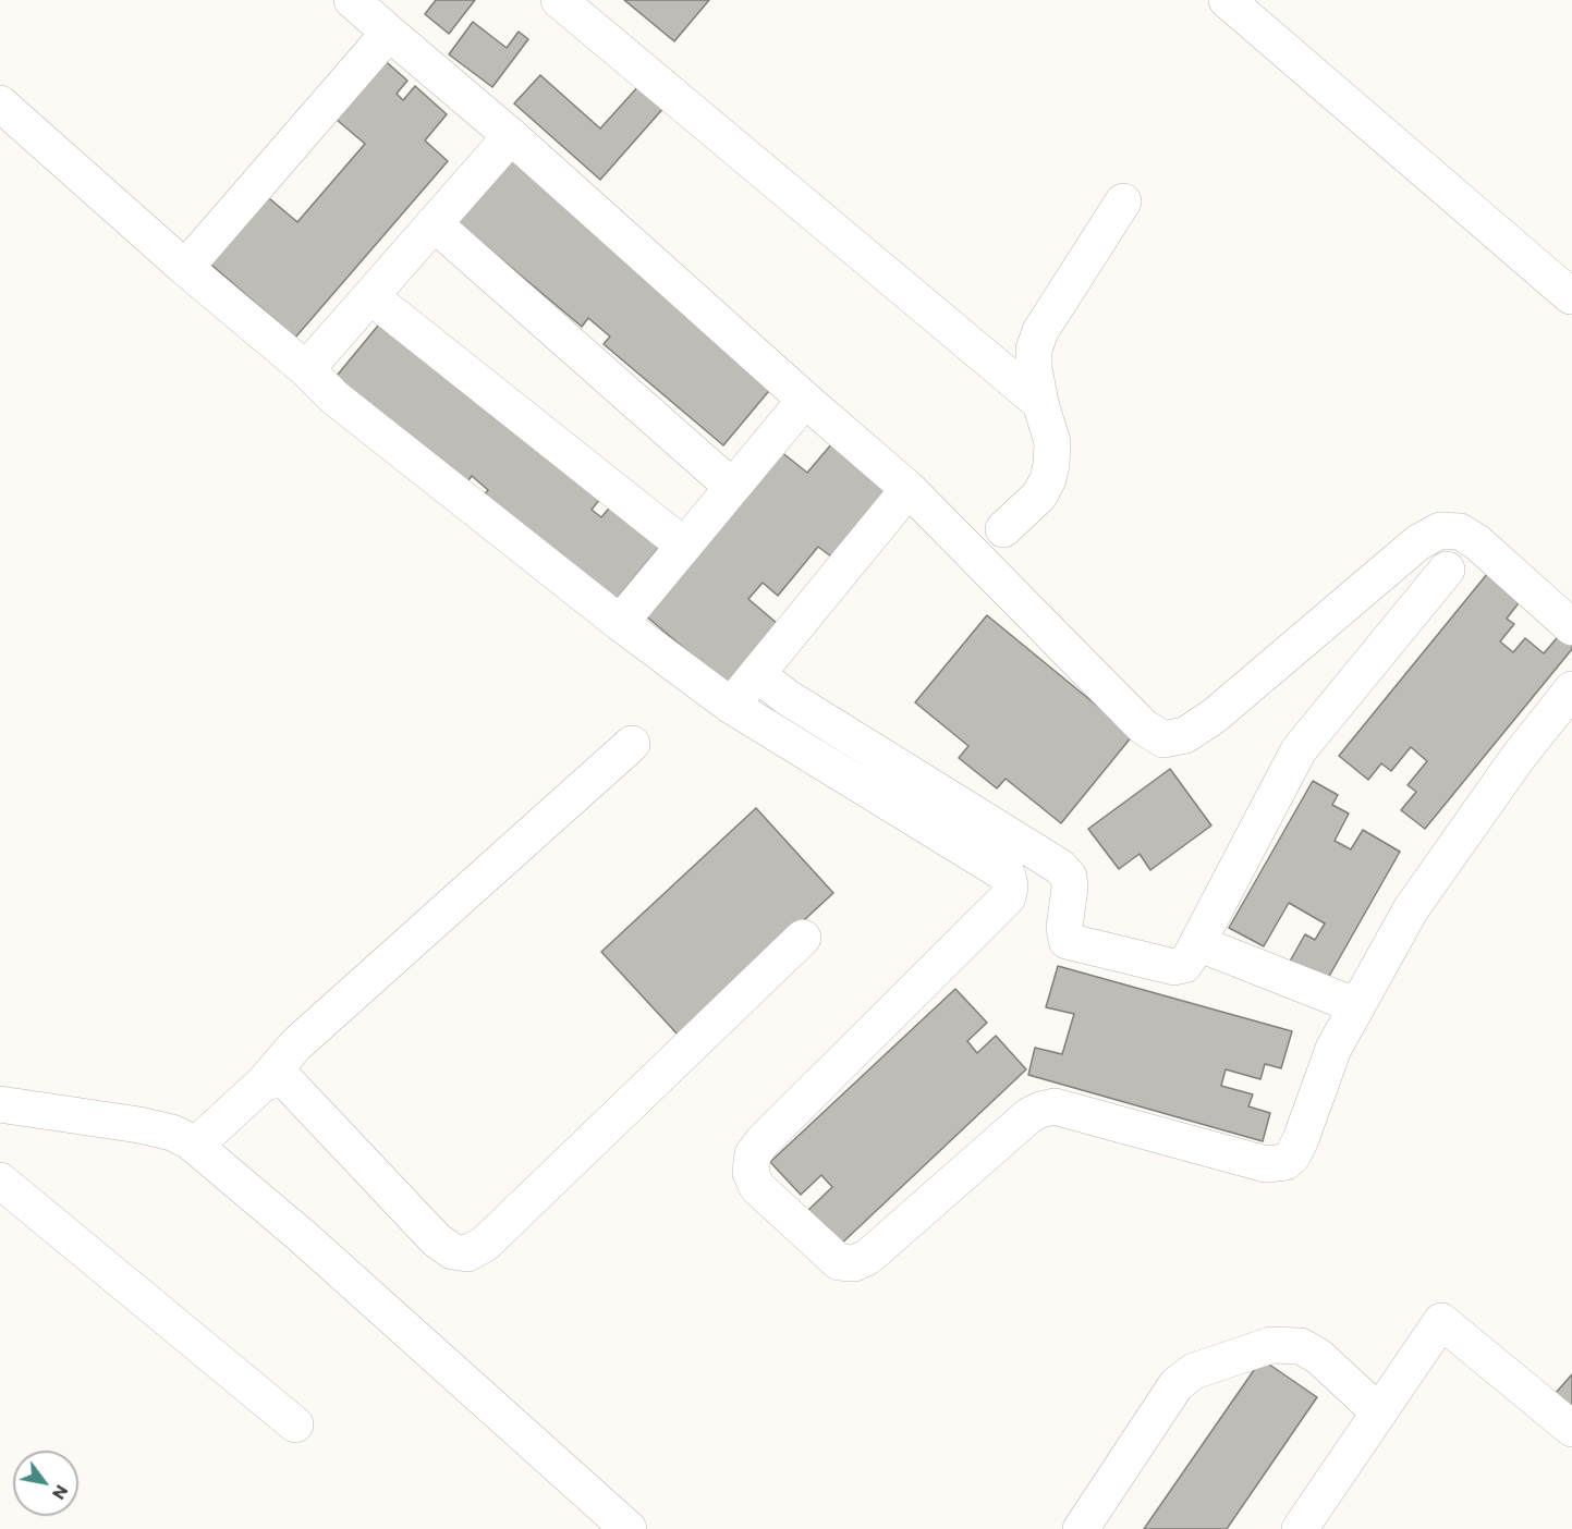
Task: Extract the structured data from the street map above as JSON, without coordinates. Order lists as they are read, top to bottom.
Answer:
{
  "north": "bottom right"
}
